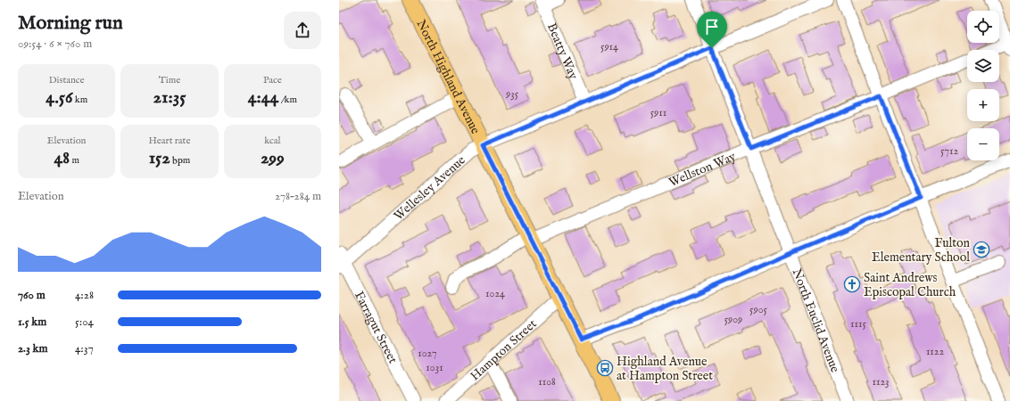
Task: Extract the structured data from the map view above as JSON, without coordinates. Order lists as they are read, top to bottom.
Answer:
{
  "streets": {
    "main road": ["North Highland Avenue"],
    "street": [
      "Beatty Way",
      "Wellston Way",
      "Wellesley Avenue",
      "North Euclid Avenue",
      "Farragut Street",
      "Hampton Street"
    ]
  },
  "crossings": [
    ["Beatty Way", "Wellesley Avenue"],
    ["North Highland Avenue", "Wellston Way"],
    ["North Highland Avenue", "Wellesley Avenue"],
    ["North Highland Avenue", "Hampton Street"],
    ["Wellston Way", "North Euclid Avenue"],
    ["Wellesley Avenue", "North Euclid Avenue"],
    ["Wellesley Avenue", "Farragut Street"]
  ],
  "places": {
    "school or university": ["Fulton Elementary School"],
    "church": ["Saint Andrews Episcopal Church"],
    "bus stop": ["Highland Avenue at Hampton Street"]
  },
  "house_numbers": [
    "5914",
    "935",
    "5911",
    "5712",
    "1024",
    "5905",
    "5909",
    "1115",
    "1122",
    "1027",
    "1031",
    "1108",
    "1123"
  ],
  "page": {
    "heading": ["Morning run", "09:54 · 6 × 760 m"],
    "map_buttons": ["+", "−"],
    "stats": [
      ["Distance", "4.56 km"],
      ["Time", "21:35"],
      ["Pace", "4:44 /km"],
      ["Elevation", "48 m"],
      ["Heart rate", "152 bpm"],
      ["kcal", "299"]
    ],
    "chart": ["Elevation", "278–284 m"],
    "list": [
      {
        "name": "760 m",
        "note": "4:28"
      },
      {
        "name": "1.5 km",
        "note": "5:04"
      },
      {
        "name": "2.3 km",
        "note": "4:37"
      }
    ]
  }
}
